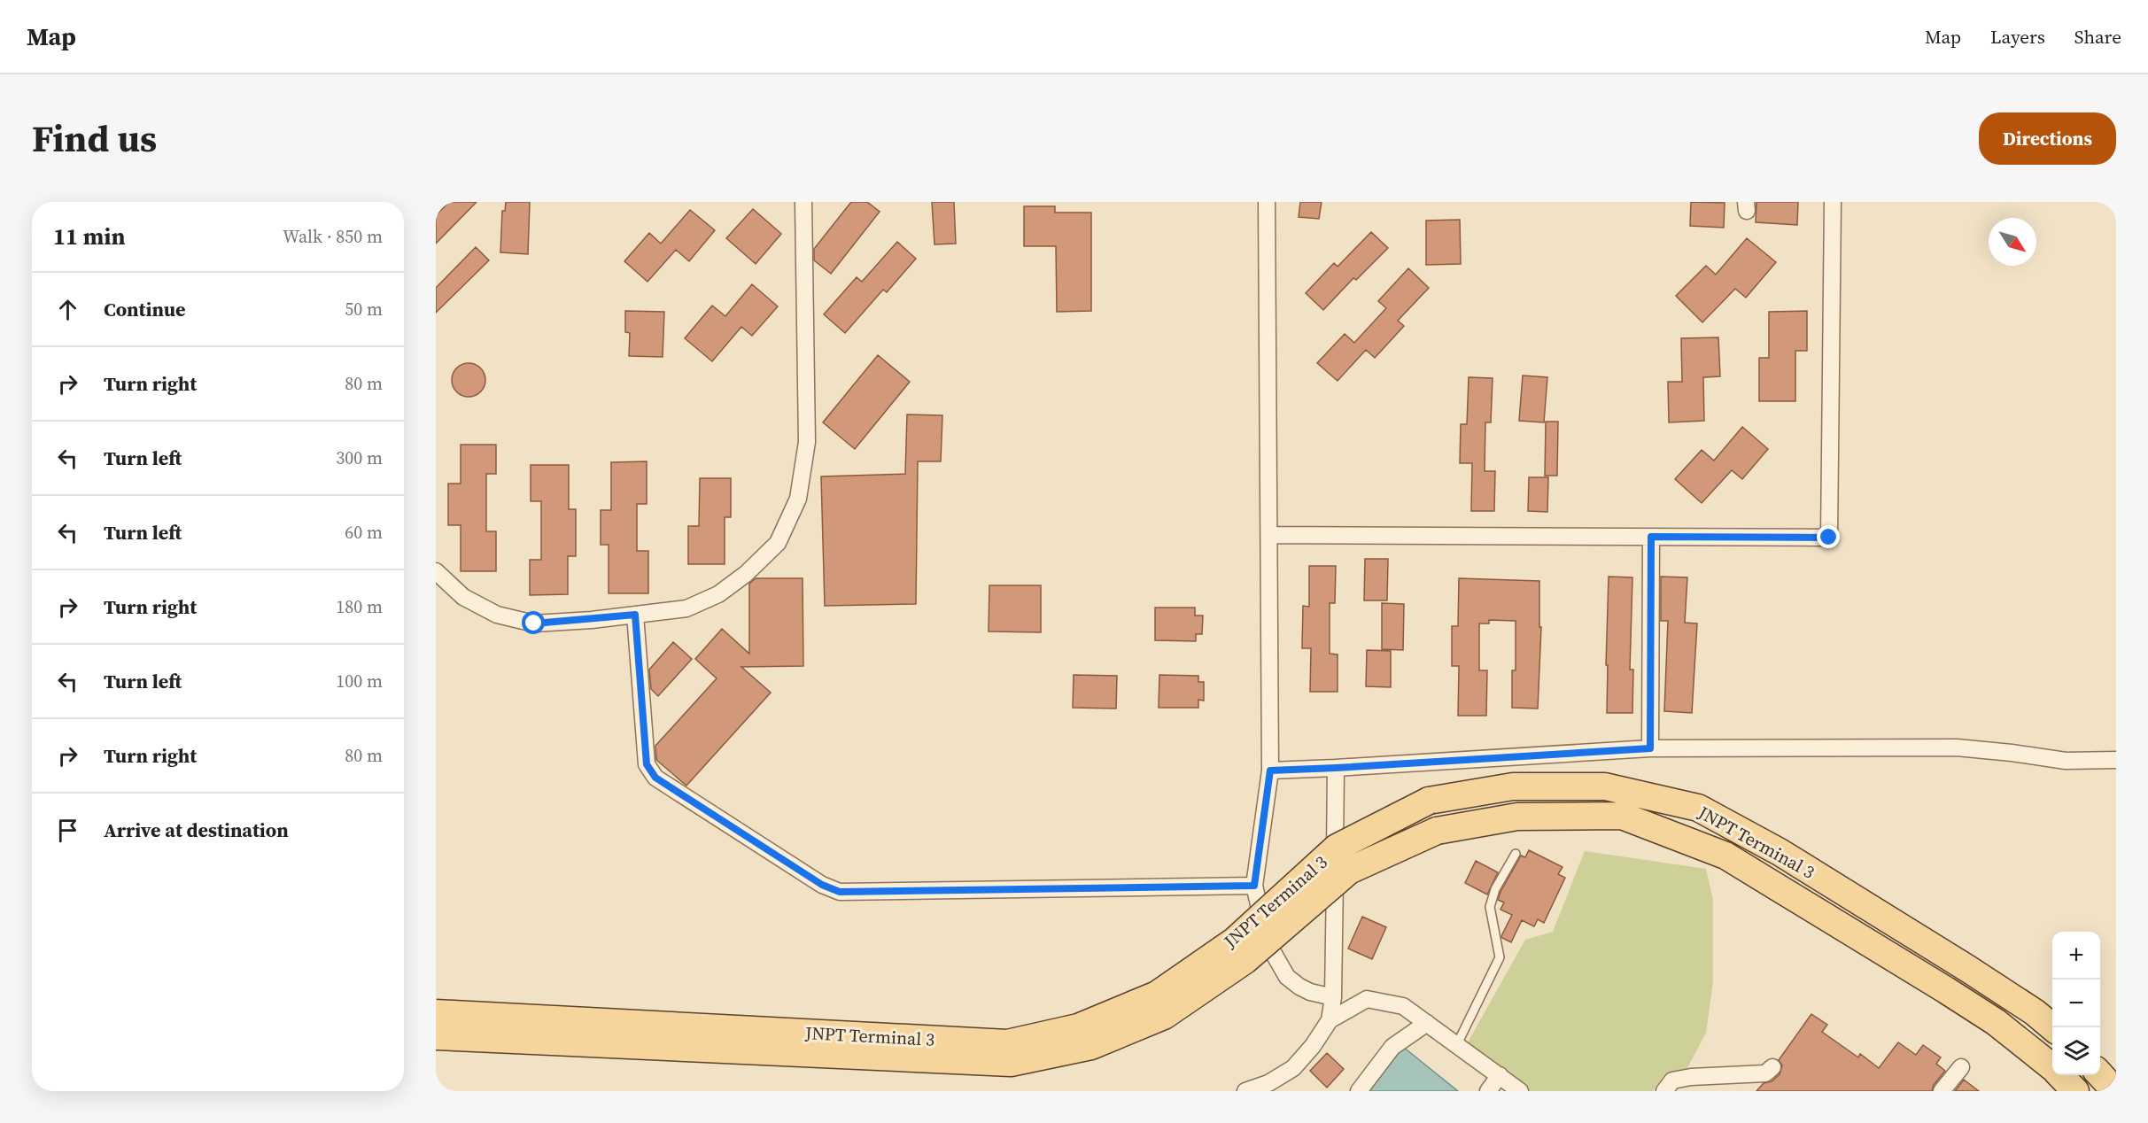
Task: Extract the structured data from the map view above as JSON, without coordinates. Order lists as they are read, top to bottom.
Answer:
{
  "streets": {
    "main road": ["JNPT Terminal 3"]
  },
  "north": "bottom right",
  "page": {
    "header": "Map",
    "nav": ["Map", "Layers", "Share"],
    "title": "Find us",
    "buttons": "Directions",
    "heading": ["11 min", "Walk · 850 m"],
    "list": [
      ["Continue", "50 m"],
      ["Turn right", "80 m"],
      ["Turn left", "300 m"],
      ["Turn left", "60 m"],
      ["Turn right", "180 m"],
      ["Turn left", "100 m"],
      ["Turn right", "80 m"],
      "Arrive at destination"
    ],
    "map_buttons": ["+", "−"]
  }
}
